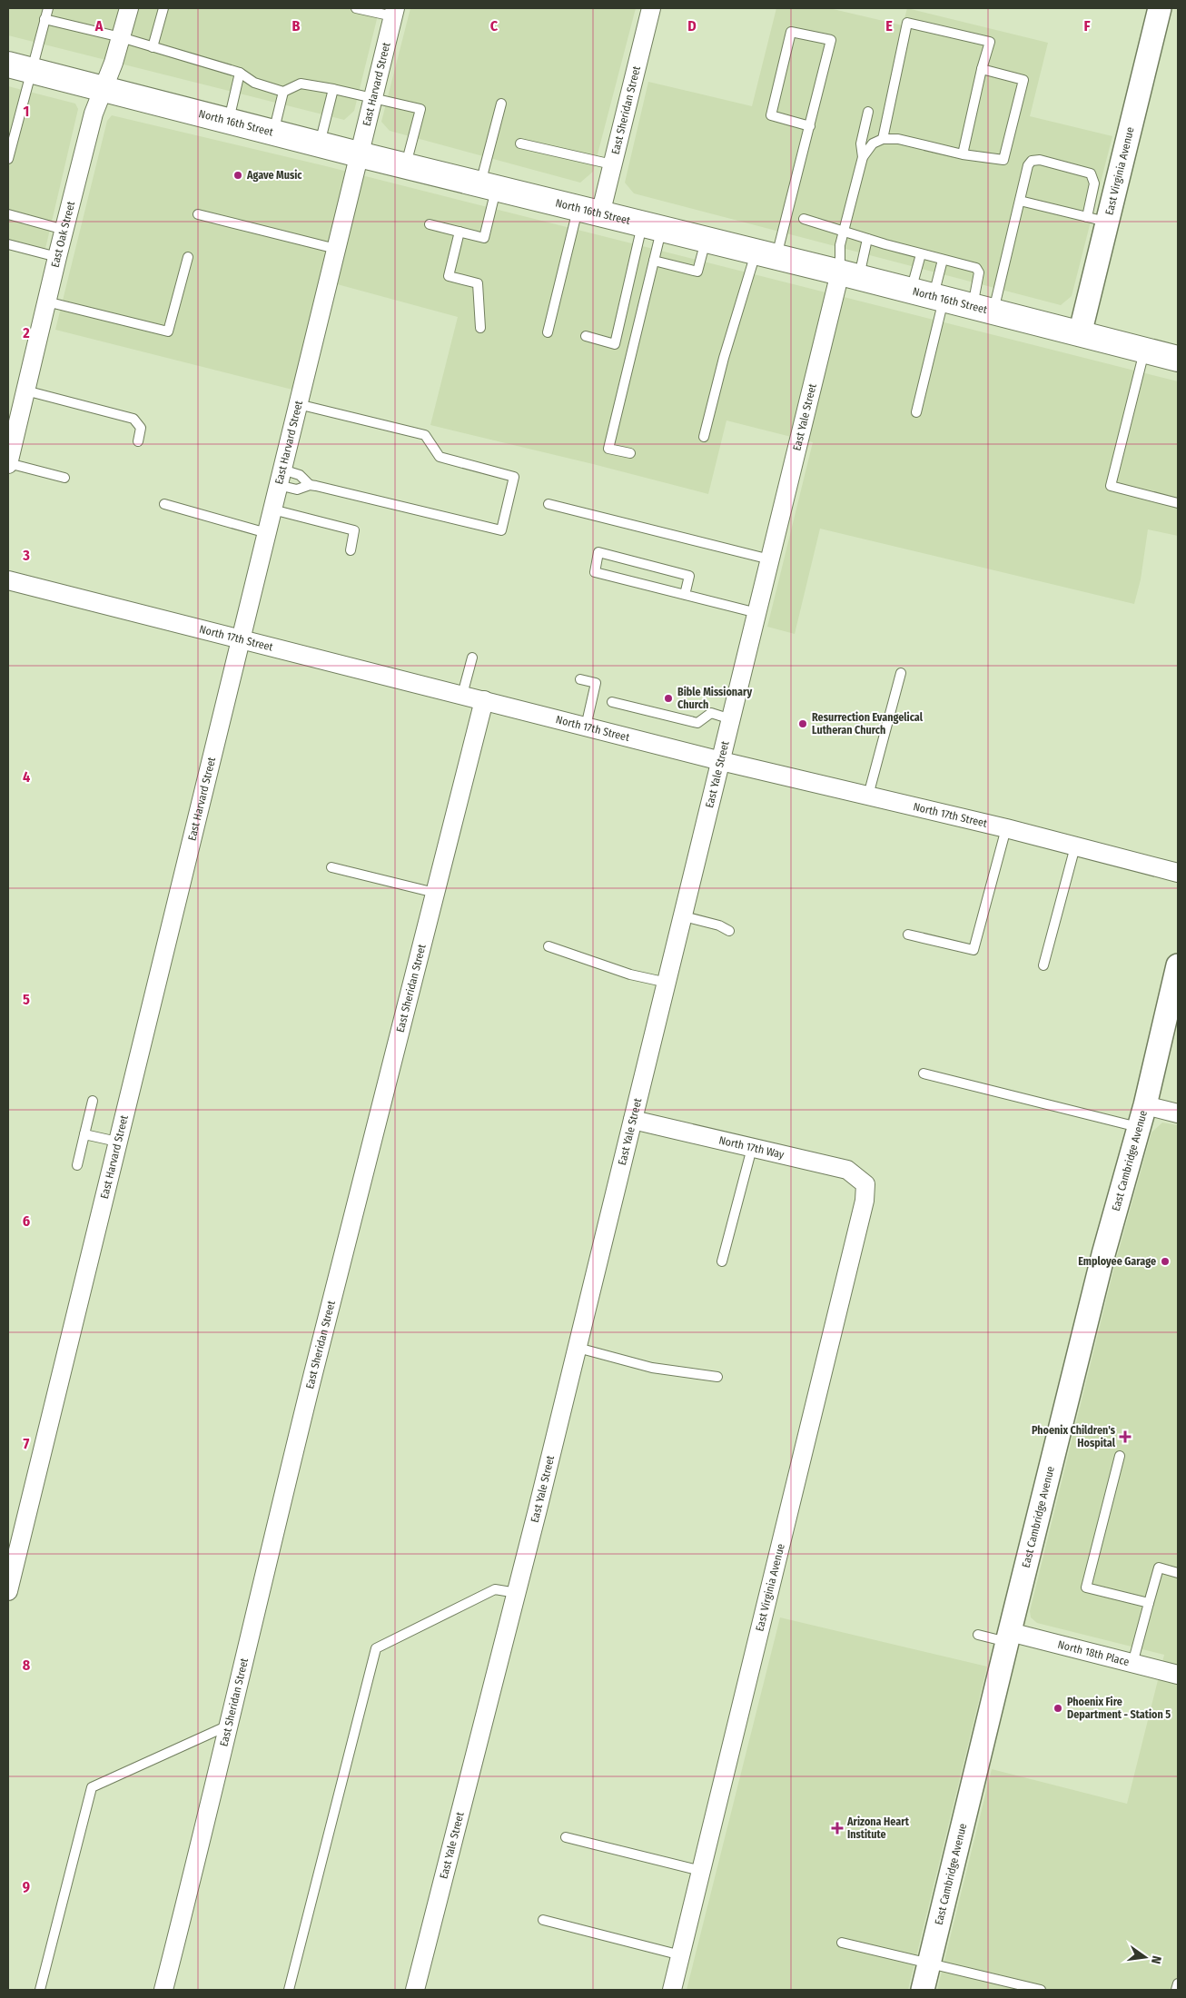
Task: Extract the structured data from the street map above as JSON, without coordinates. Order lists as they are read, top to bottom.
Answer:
{
  "streets": {
    "main road": ["North 16th Street"],
    "street": [
      "East Harvard Street",
      "East Sheridan Street",
      "East Virginia Avenue",
      "East Oak Street",
      "East Yale Street",
      "North 17th Street",
      "North 17th Way",
      "East Cambridge Avenue",
      "North 18th Place"
    ]
  },
  "crossings": [
    ["East Harvard Street", "North 16th Street"],
    ["East Harvard Street", "North 17th Street"],
    ["East Sheridan Street", "North 16th Street"],
    ["East Sheridan Street", "North 17th Street"],
    ["North 16th Street", "East Virginia Avenue"],
    ["North 16th Street", "East Oak Street"],
    ["North 16th Street", "East Yale Street"],
    ["East Virginia Avenue", "North 17th Way"],
    ["East Yale Street", "North 17th Street"],
    ["East Yale Street", "North 17th Way"],
    ["East Cambridge Avenue", "North 18th Place"]
  ],
  "places": {
    "other": [
      "Agave Music",
      "Bible Missionary Church",
      "Resurrection Evangelical Lutheran Church",
      "Employee Garage",
      "Phoenix Fire Department - Station 5"
    ],
    "health": ["Phoenix Children's Hospital", "Arizona Heart Institute"]
  },
  "north": "right",
  "grid": {
    "columns": [
      "A",
      "B",
      "C",
      "D",
      "E",
      "F"
    ],
    "rows": [
      "1",
      "2",
      "3",
      "4",
      "5",
      "6",
      "7",
      "8",
      "9"
    ]
  }
}
